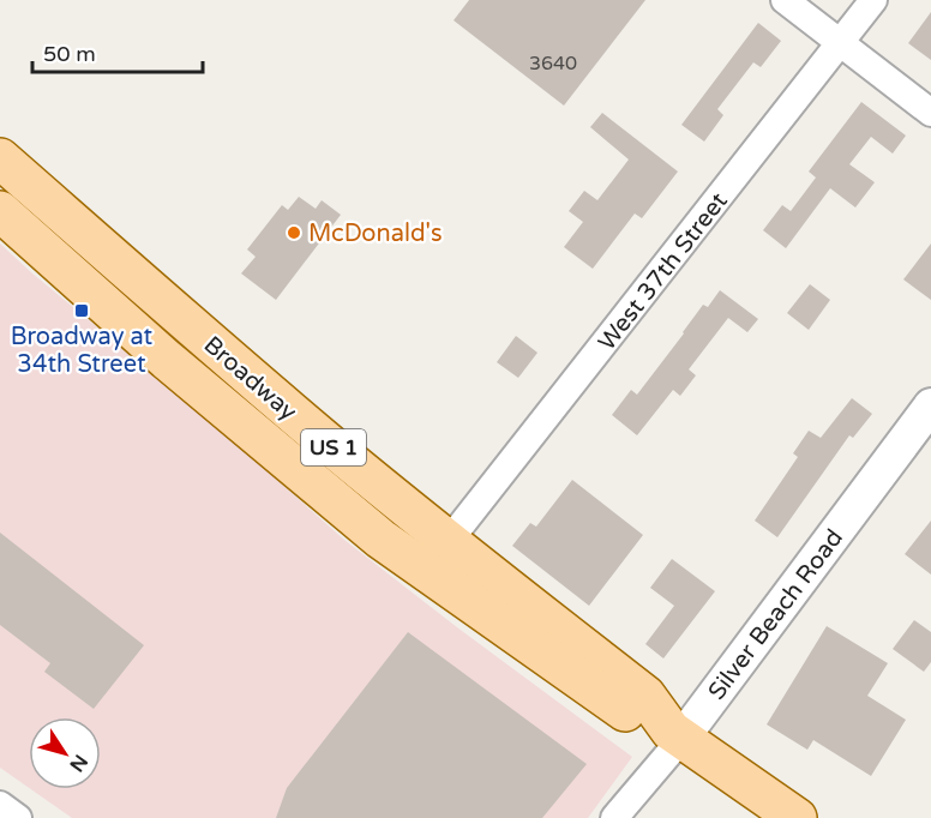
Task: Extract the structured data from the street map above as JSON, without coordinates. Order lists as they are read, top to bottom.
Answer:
{
  "streets": {
    "main road": ["Broadway", "US 1"],
    "street": ["West 37th Street", "Silver Beach Road"]
  },
  "crossings": [
    ["West 37th Street", "Broadway"],
    ["Broadway", "US 1"],
    ["Broadway", "Silver Beach Road"],
    ["US 1", "Silver Beach Road"]
  ],
  "places": {
    "other": ["McDonald's"],
    "transit": ["Broadway at 34th Street"]
  },
  "house_numbers": ["3640"],
  "scale_bar": "50 m",
  "north": "bottom right"
}
